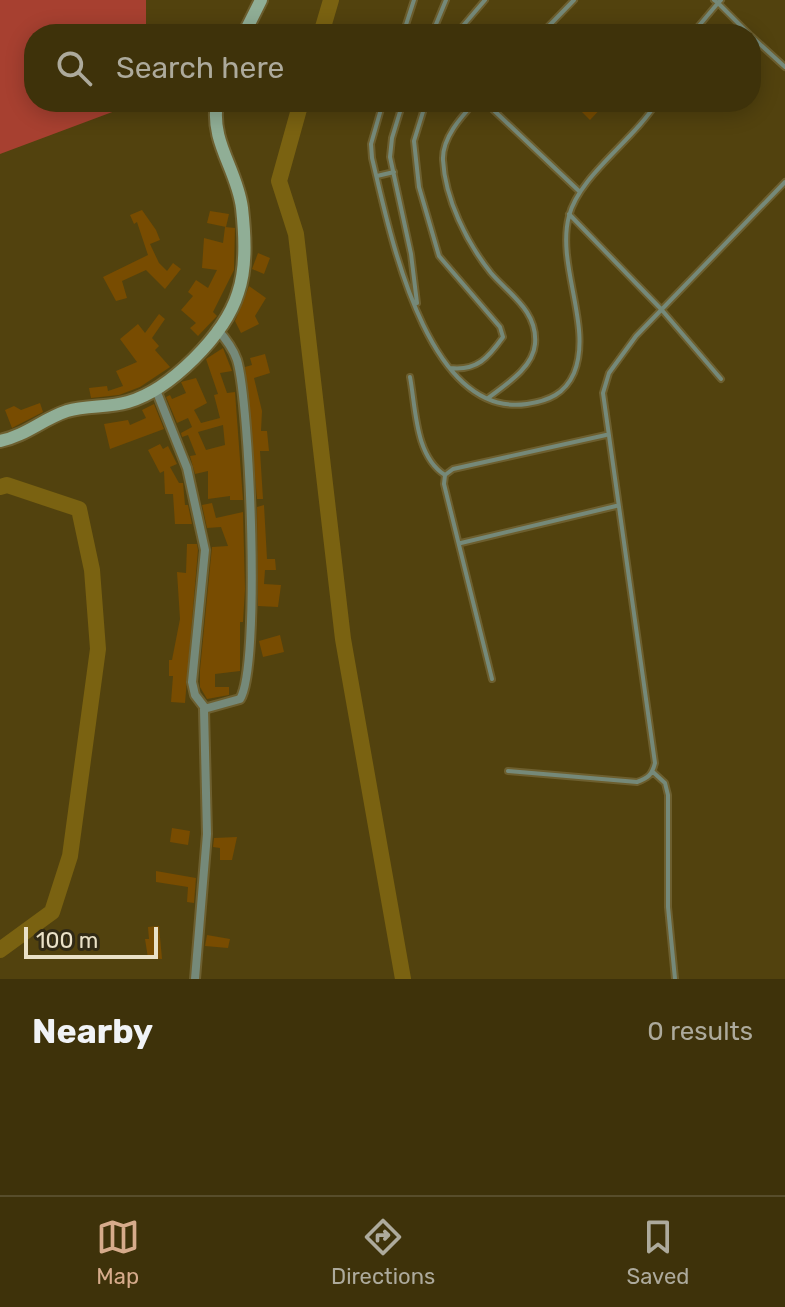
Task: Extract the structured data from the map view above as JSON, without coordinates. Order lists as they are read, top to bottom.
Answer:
{
  "scale_bar": "100 m",
  "page": {
    "search": "Search here",
    "scale": "100 m",
    "heading": ["Nearby", "0 results"],
    "nav": ["Map", "Directions", "Saved"]
  }
}
